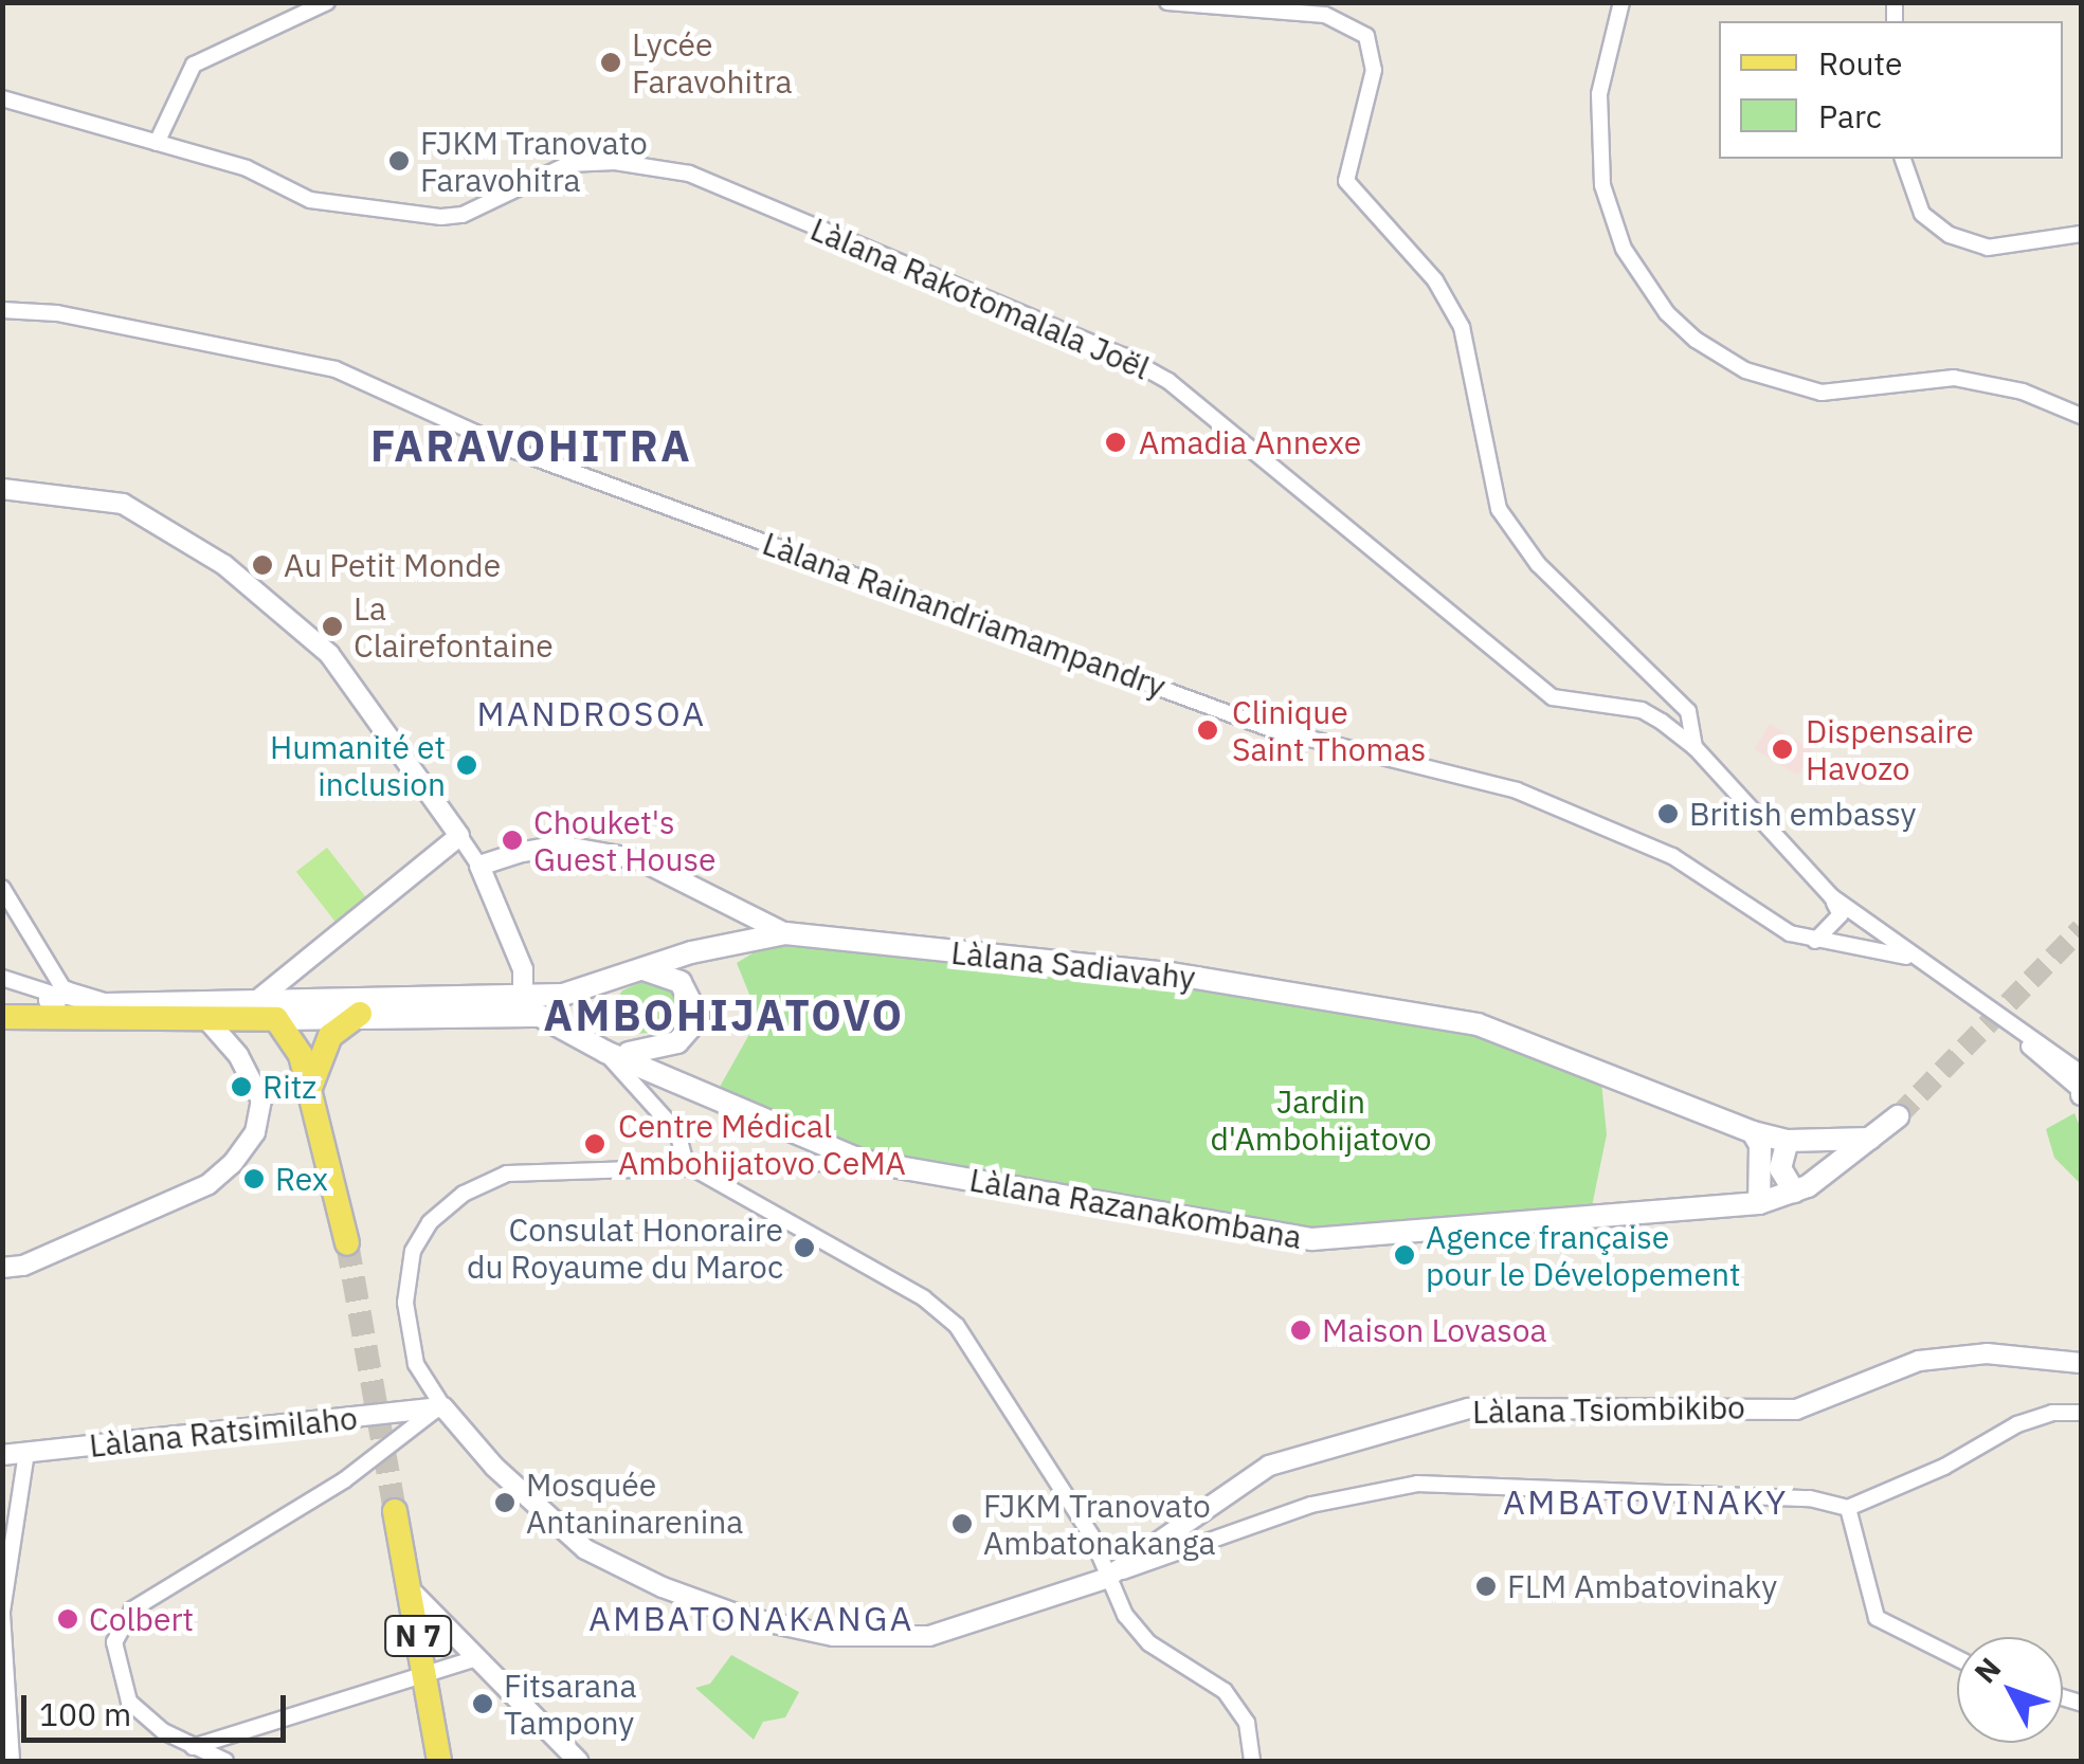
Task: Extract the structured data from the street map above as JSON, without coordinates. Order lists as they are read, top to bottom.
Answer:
{
  "streets": {
    "main road": ["Làlana Sadiavahy", "Làlana Razanakombana", "N 7"],
    "street": [
      "Làlana Rakotomalala Joël",
      "Làlana Rainandriamampandry",
      "Làlana Tsiombikibo",
      "Làlana Ratsimilaho"
    ]
  },
  "crossings": [
    ["Làlana Rakotomalala Joël", "Làlana Rainandriamampandry"],
    ["Làlana Sadiavahy", "Làlana Razanakombana"],
    ["Làlana Tsiombikibo", "Làlana Ratsimilaho"]
  ],
  "districts": [
    "FARAVOHITRA",
    "MANDROSOA",
    "AMBOHIJATOVO",
    "AMBATOVINAKY",
    "AMBATONAKANGA"
  ],
  "parks": ["Jardin d'Ambohijatovo"],
  "places": [
    "Lycée Faravohitra",
    "FJKM Tranovato Faravohitra",
    "Amadia Annexe",
    "Au Petit Monde",
    "La Clairefontaine",
    "Clinique Saint Thomas",
    "Dispensaire Havozo",
    "Humanité et inclusion",
    "British embassy",
    "Chouket's Guest House",
    "Ritz",
    "Centre Médical Ambohijatovo CeMA",
    "Rex",
    "Consulat Honoraire du Royaume du Maroc",
    "Agence française pour le Dévelopement",
    "Maison Lovasoa",
    "Mosquée Antaninarenina",
    "FJKM Tranovato Ambatonakanga",
    "FLM Ambatovinaky",
    "Colbert",
    "Fitsarana Tampony"
  ],
  "legend": ["Route", "Parc"],
  "scale_bar": "100 m",
  "north": "top left"
}
